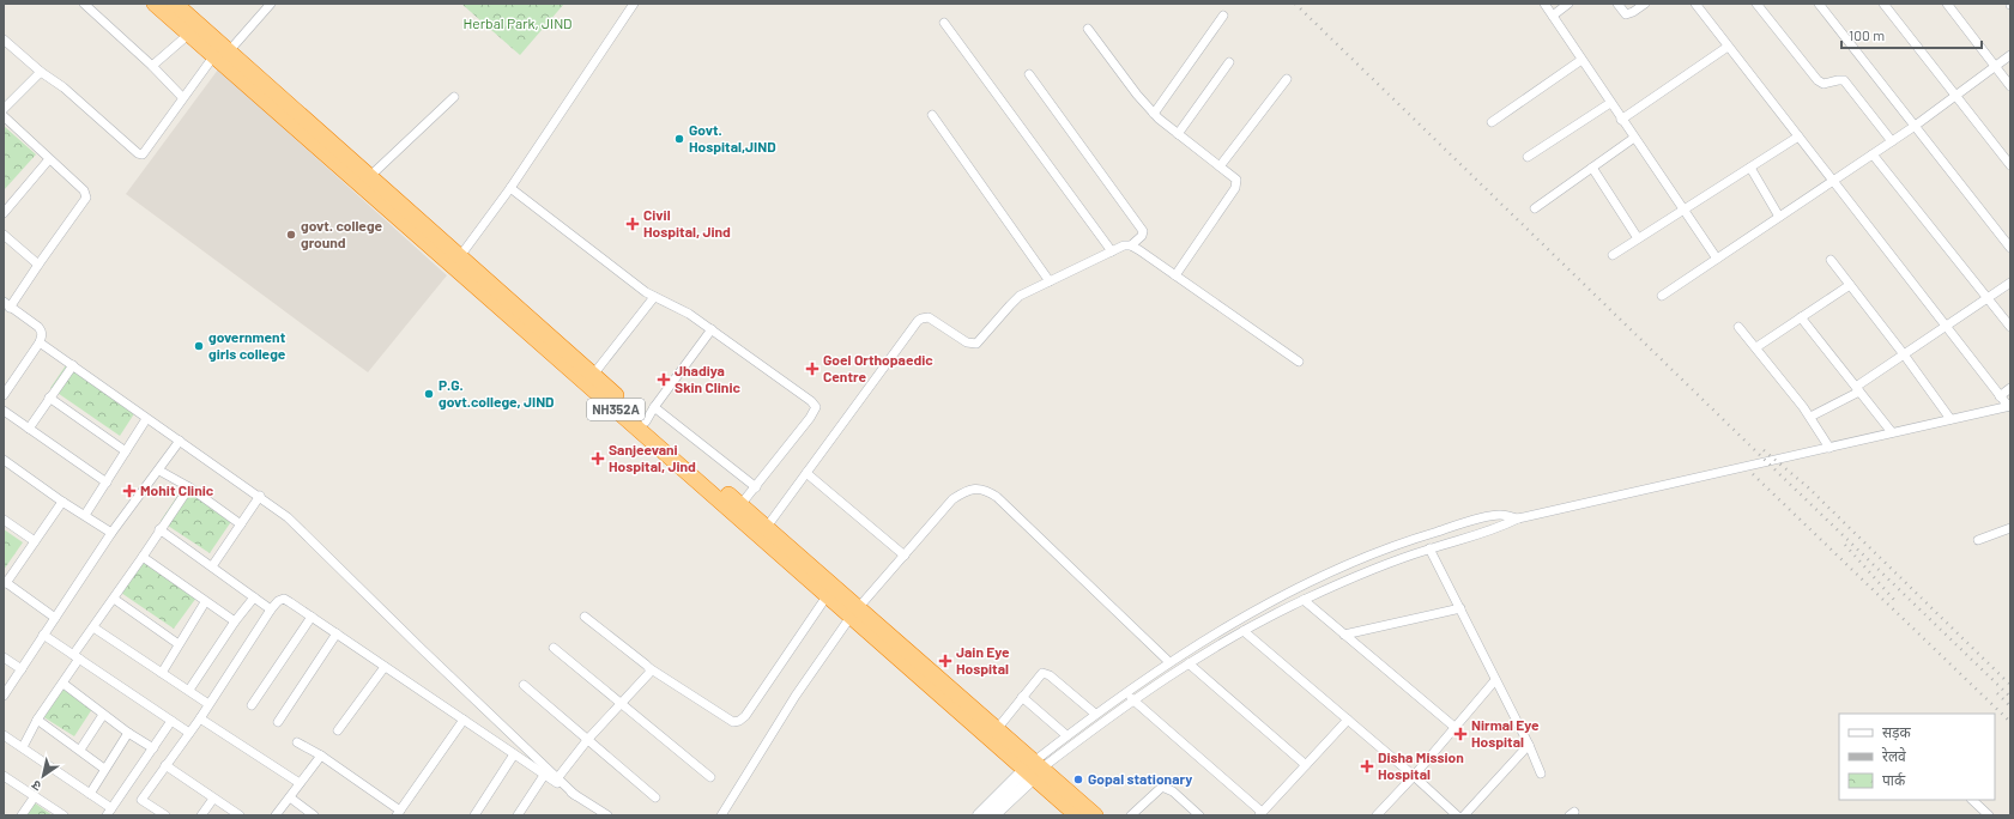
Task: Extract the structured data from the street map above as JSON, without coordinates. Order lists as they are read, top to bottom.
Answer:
{
  "streets": {
    "highway": ["NH352A"]
  },
  "parks": ["Herbal Park, JIND"],
  "places": {
    "other": [
      "Govt. Hospital,JIND",
      "govt. college ground",
      "government girls college",
      "P.G. govt.college, JIND",
      "Gopal stationary"
    ],
    "health": [
      "Civil Hospital, Jind",
      "Goel Orthopaedic Centre",
      "Jhadiya Skin Clinic",
      "Sanjeevani Hospital, Jind",
      "Mohit Clinic",
      "Jain Eye Hospital",
      "Nirmal Eye Hospital",
      "Disha Mission Hospital"
    ]
  },
  "legend": ["सड़क", "रेलवे", "पार्क"],
  "scale_bar": "100 m",
  "north": "bottom left"
}
